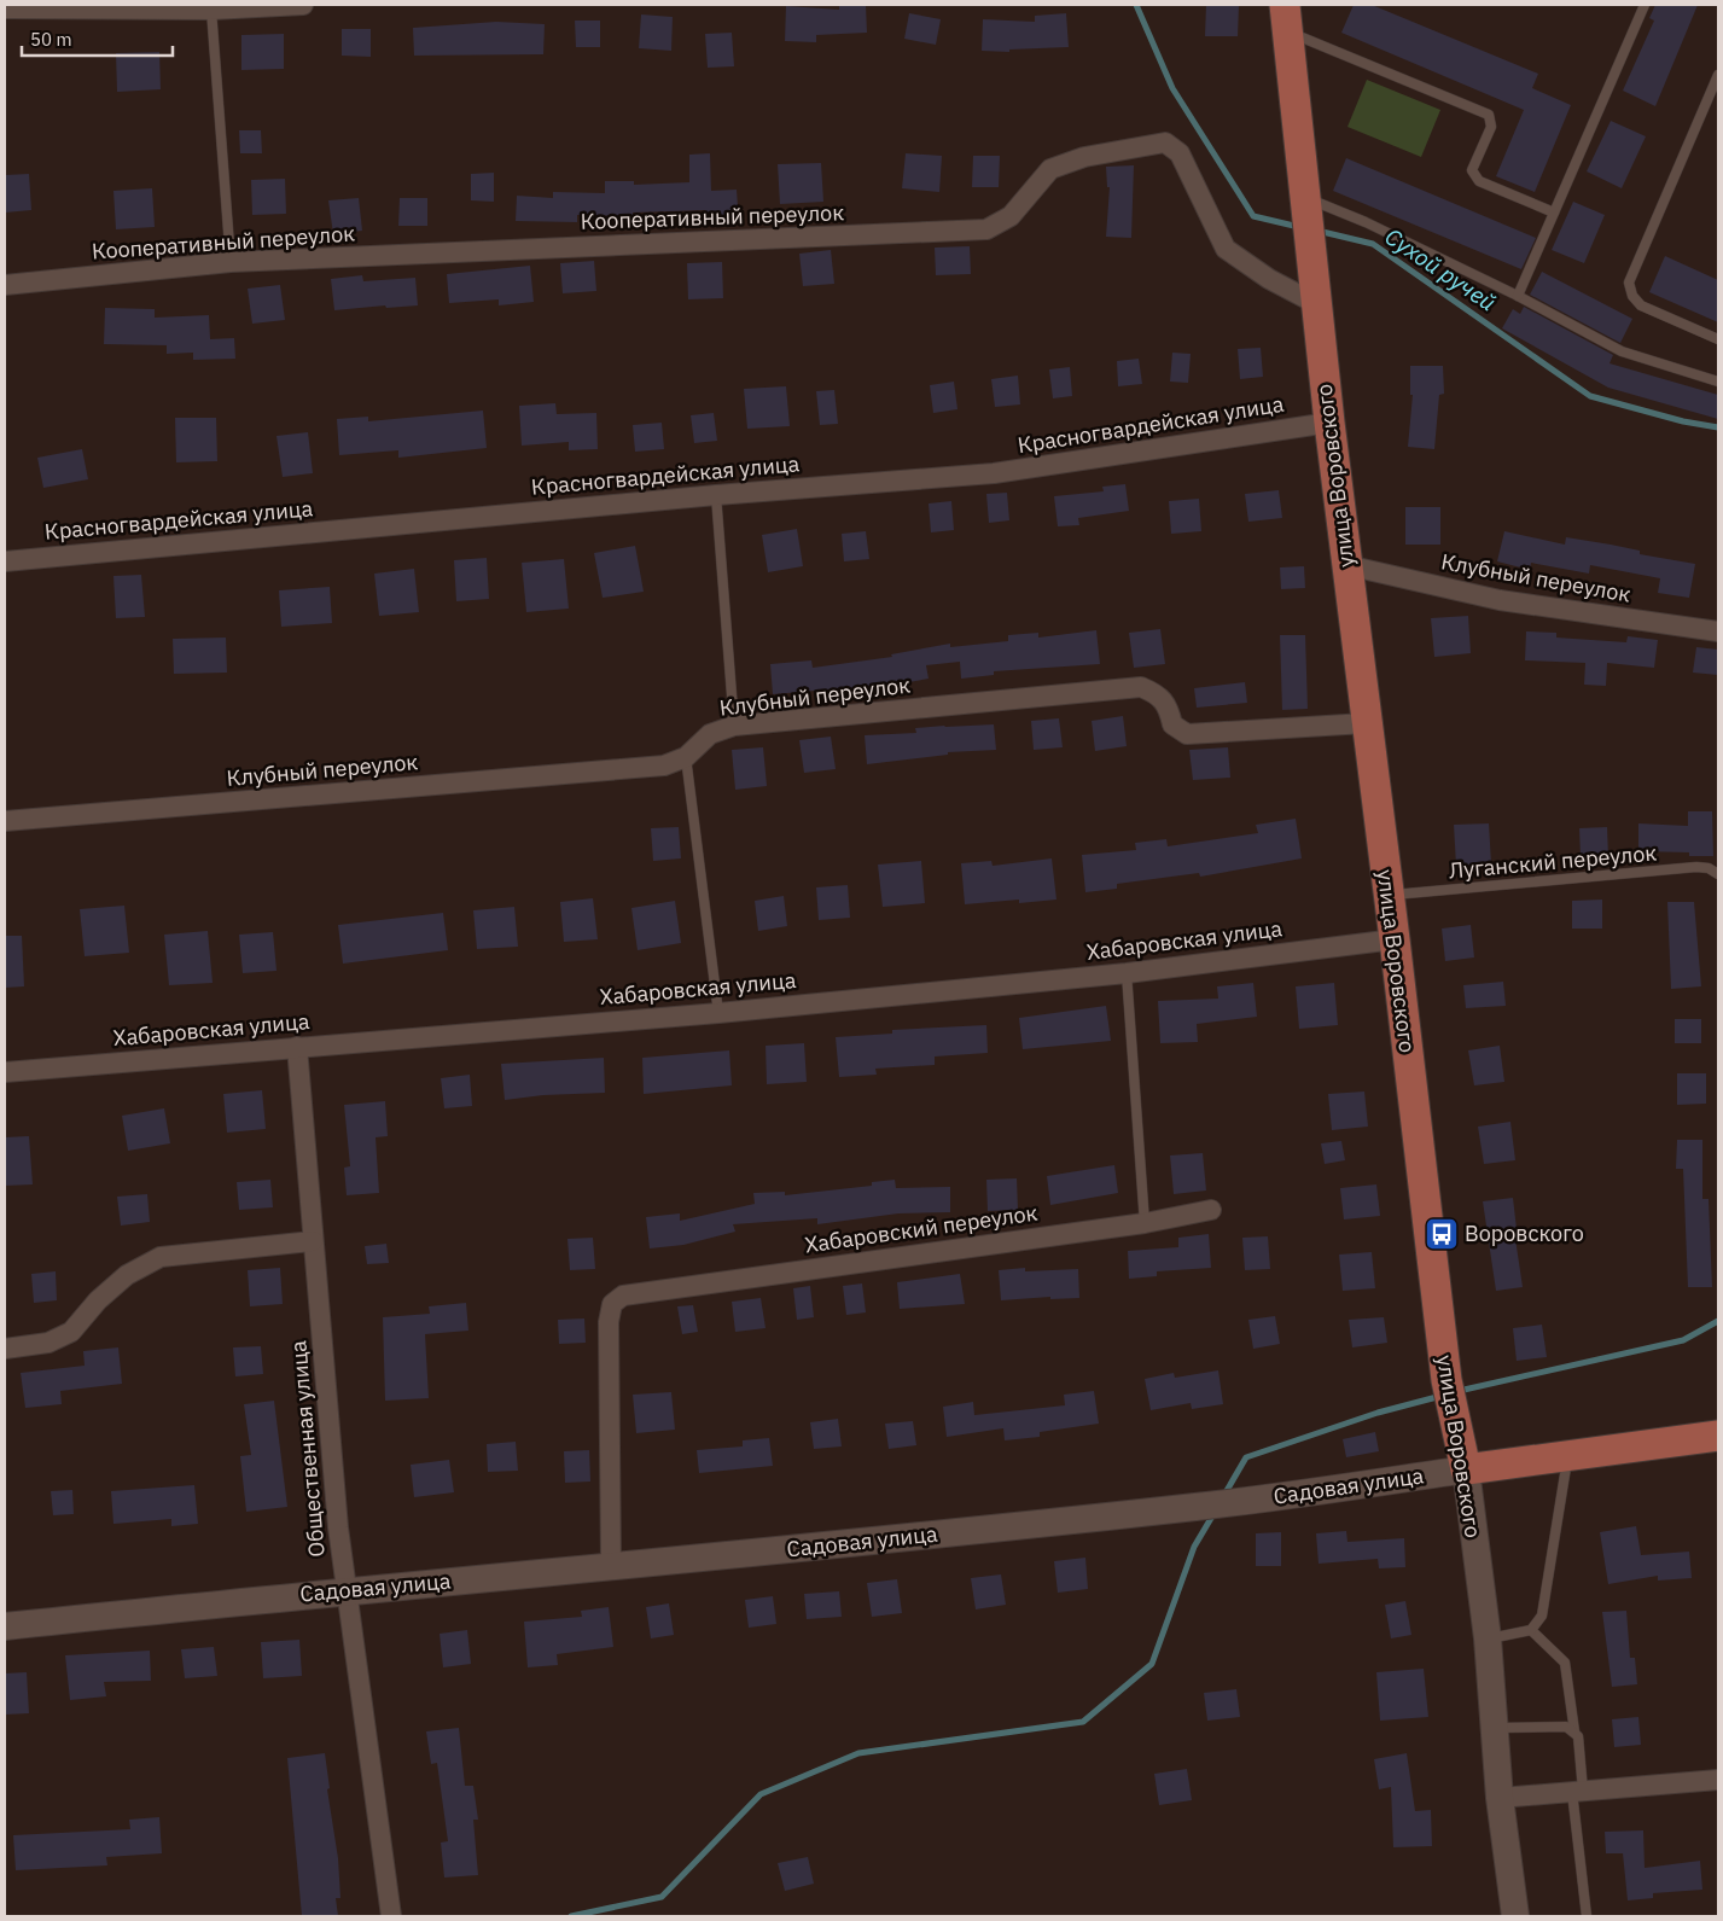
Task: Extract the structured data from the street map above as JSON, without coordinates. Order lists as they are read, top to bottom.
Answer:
{
  "streets": {
    "main road": ["улица Воровского", "Садовая улица"],
    "street": [
      "Кооперативный переулок",
      "Красногвардейская улица",
      "Клубный переулок",
      "Хабаровская улица",
      "Хабаровский переулок",
      "Общественная улица"
    ],
    "lane": ["Луганский переулок"]
  },
  "crossings": [
    ["Кооперативный переулок", "улица Воровского"],
    ["Красногвардейская улица", "улица Воровского"],
    ["улица Воровского", "Клубный переулок"],
    ["улица Воровского", "Луганский переулок"],
    ["улица Воровского", "Хабаровская улица"],
    ["улица Воровского", "Садовая улица"],
    ["Хабаровская улица", "Общественная улица"],
    ["Хабаровский переулок", "Садовая улица"],
    ["Общественная улица", "Садовая улица"]
  ],
  "water": ["Сухой ручей"],
  "places": {
    "bus stop": ["Воровского"]
  },
  "scale_bar": "50 m"
}
